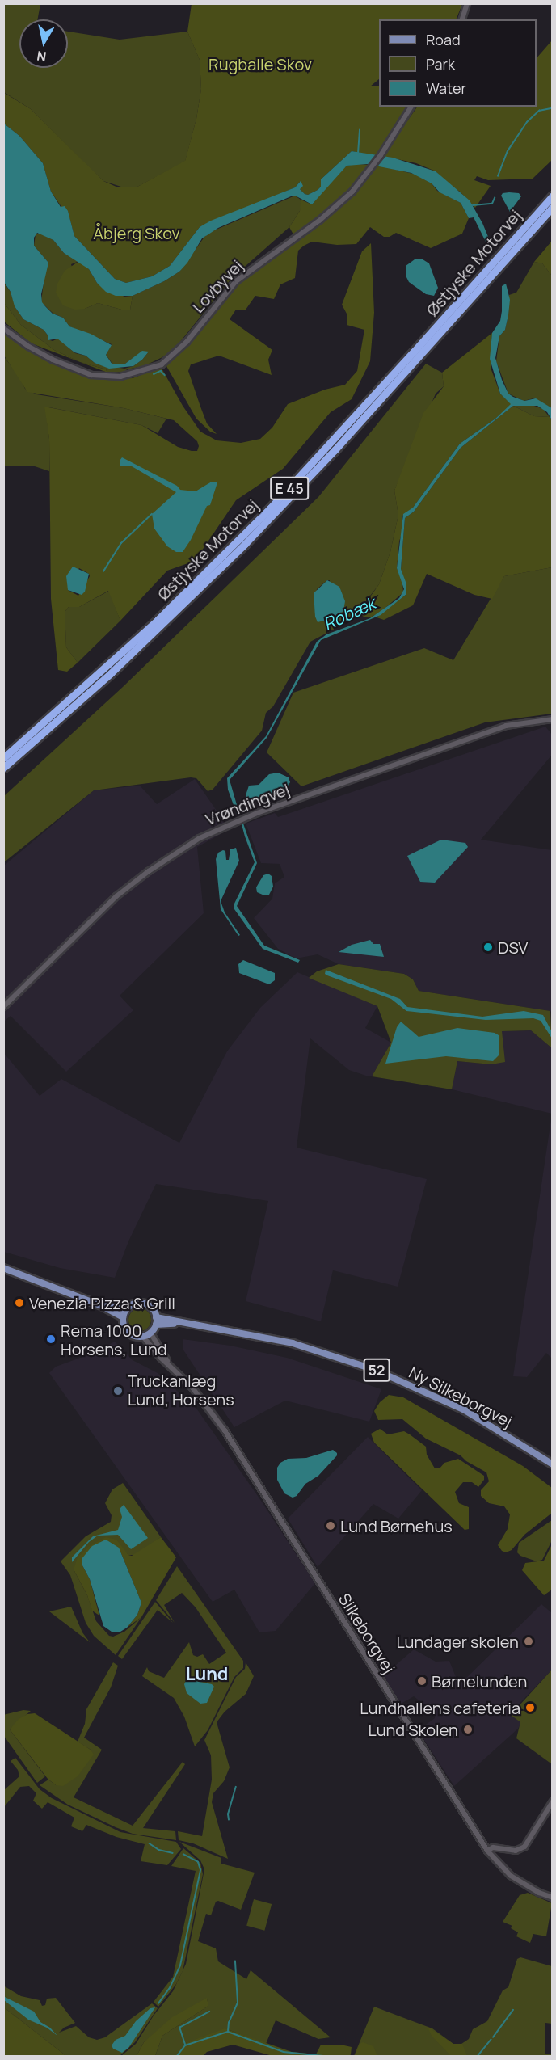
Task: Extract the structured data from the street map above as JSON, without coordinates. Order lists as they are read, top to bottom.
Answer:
{
  "streets": {
    "highway": ["Østjyske Motorvej", "E 45"],
    "main road": ["52", "Ny Silkeborgvej"],
    "street": ["Lovbyvej", "Vrøndingvej", "Silkeborgvej"]
  },
  "crossings": [
    ["52", "Ny Silkeborgvej"],
    ["52", "Silkeborgvej"],
    ["Ny Silkeborgvej", "Silkeborgvej"]
  ],
  "districts": ["Lund"],
  "water": ["Robæk"],
  "parks": ["Rugballe Skov", "Åbjerg Skov"],
  "places": [
    "DSV",
    "Venezia Pizza & Grill",
    "Rema 1000 Horsens, Lund",
    "Truckanlæg Lund, Horsens",
    "Lund Børnehus",
    "Lundager skolen",
    "Børnelunden",
    "Lundhallens cafeteria",
    "Lund Skolen"
  ],
  "legend": ["Road", "Park", "Water"],
  "north": "bottom"
}
